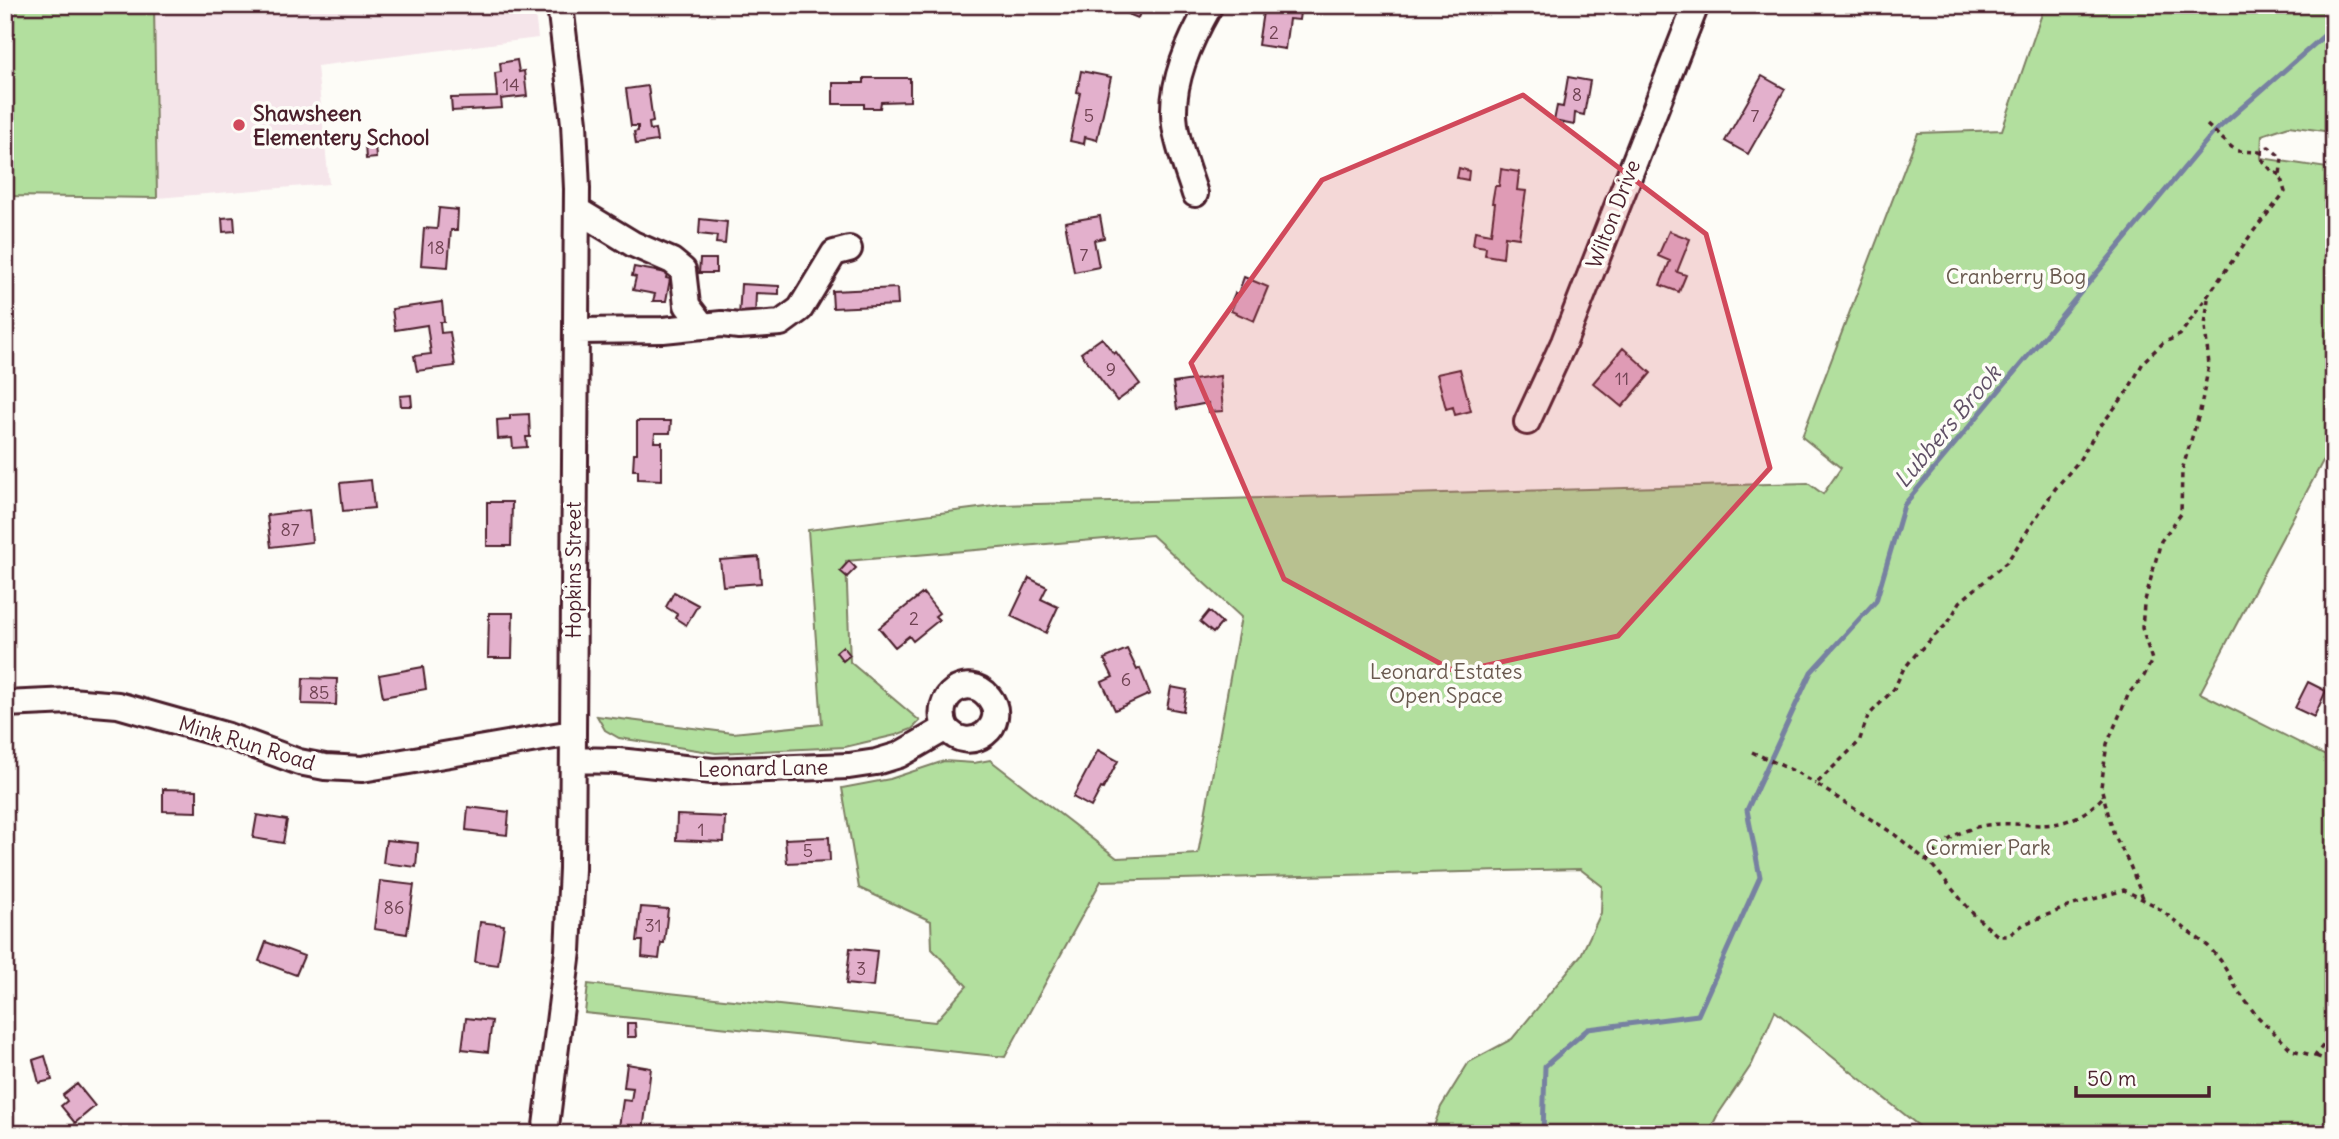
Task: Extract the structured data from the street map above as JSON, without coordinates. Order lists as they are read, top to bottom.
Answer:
{
  "streets": {
    "street": [
      "Wilton Drive",
      "Hopkins Street",
      "Mink Run Road",
      "Leonard Lane"
    ]
  },
  "crossings": [
    ["Hopkins Street", "Mink Run Road"],
    ["Hopkins Street", "Leonard Lane"]
  ],
  "water": ["Lubbers Brook"],
  "parks": ["Cranberry Bog", "Leonard Estates Open Space", "Cormier Park"],
  "places": ["Shawsheen Elementery School"],
  "house_numbers": [
    "2",
    "14",
    "8",
    "5",
    "7",
    "18",
    "7",
    "9",
    "11",
    "87",
    "2",
    "6",
    "85",
    "1",
    "5",
    "86",
    "31",
    "3"
  ],
  "scale_bar": "50 m"
}
